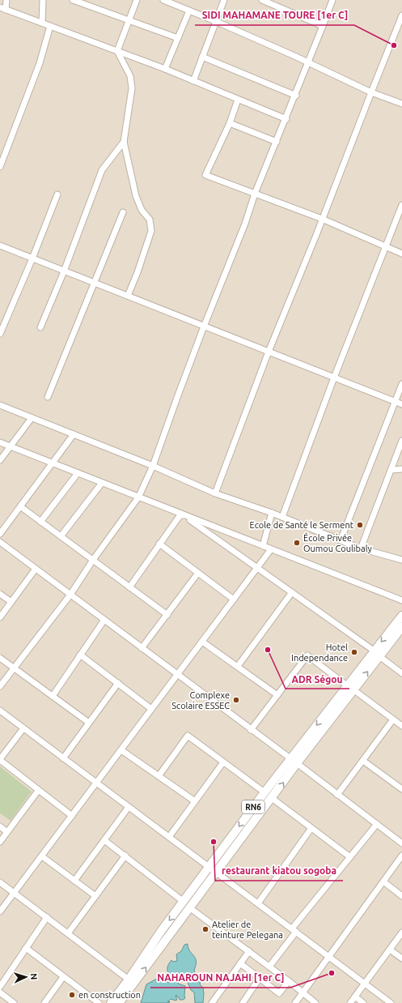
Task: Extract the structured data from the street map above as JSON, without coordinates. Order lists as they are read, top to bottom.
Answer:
{
  "streets": {
    "highway": ["RN6"]
  },
  "places": [
    "SIDI MAHAMANE TOURE [1er C]",
    "Ecole de Santé le Serment",
    "École Privée Oumou Coulibaly",
    "ADR Ségou",
    "Hotel Independance",
    "Complexe Scolaire ESSEC",
    "restaurant kiatou sogoba",
    "Atelier de teinture Pelegana",
    "NAHAROUN NAJAHI [1er C]",
    "en construction"
  ],
  "north": "right"
}
